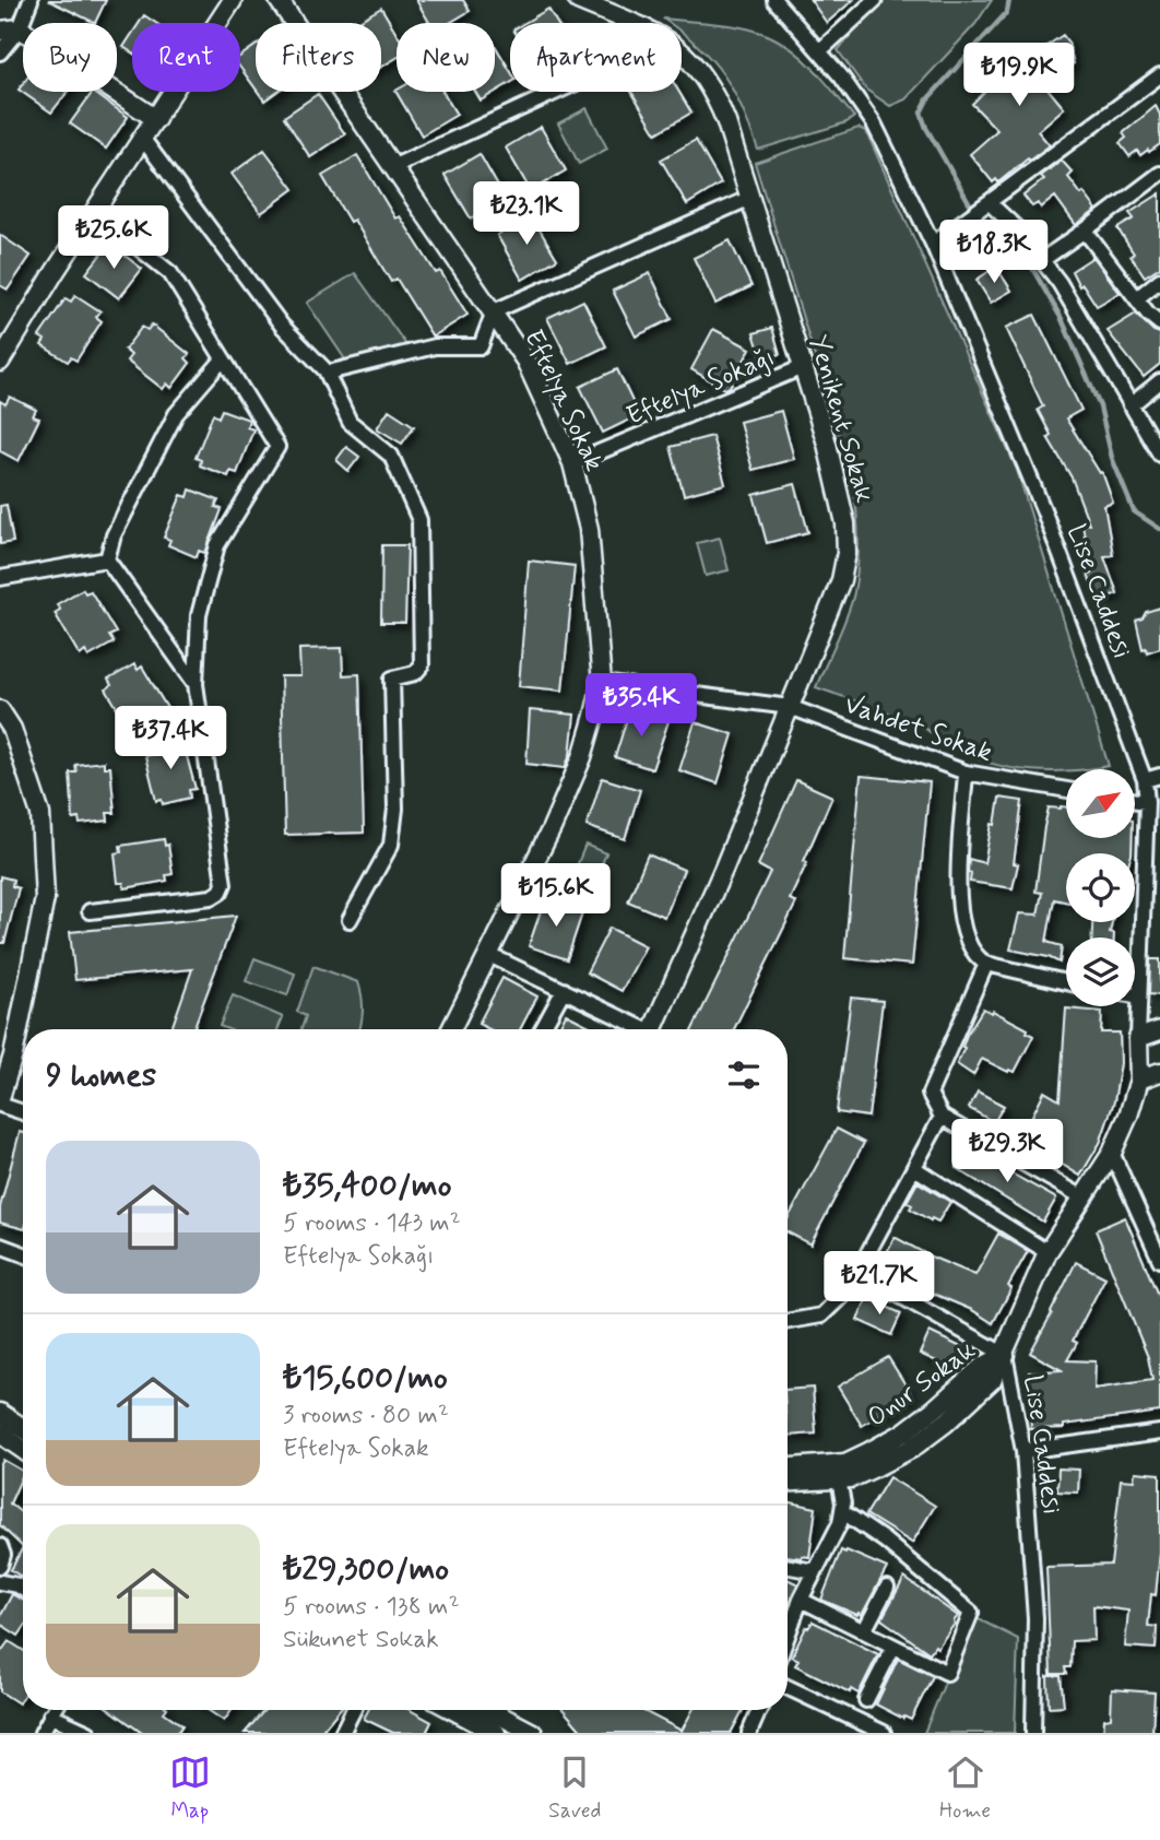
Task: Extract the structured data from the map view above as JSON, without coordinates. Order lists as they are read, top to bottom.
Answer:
{
  "streets": {
    "street": [
      "Eftelya Sokağı",
      "Eftelya Sokak",
      "Yenikent Sokak",
      "Lise Caddesi",
      "Vahdet Sokak",
      "Onur Sokak"
    ]
  },
  "crossings": [
    ["Eftelya Sokağı", "Eftelya Sokak"],
    ["Eftelya Sokağı", "Yenikent Sokak"],
    ["Yenikent Sokak", "Vahdet Sokak"],
    ["Lise Caddesi", "Onur Sokak"]
  ],
  "north": "top right",
  "page": {
    "chip": [
      "Buy",
      "Rent",
      "Filters",
      "New",
      "Apartment"
    ],
    "price": [
      "₺19.9K",
      "₺23.1K",
      "₺25.6K",
      "₺18.3K",
      "₺35.4K",
      "₺37.4K",
      "₺15.6K",
      "₺29.3K",
      "₺21.7K"
    ],
    "heading": "9 homes",
    "list": [
      {
        "name": "₺35,400/mo",
        "note": "5 rooms · 143 m² · Eftelya Sokağı"
      },
      {
        "name": "₺15,600/mo",
        "note": "3 rooms · 80 m² · Eftelya Sokak"
      },
      {
        "name": "₺29,300/mo",
        "note": "5 rooms · 138 m² · Sükunet Sokak"
      }
    ],
    "tabs": ["Map", "Saved", "Home"]
  }
}
